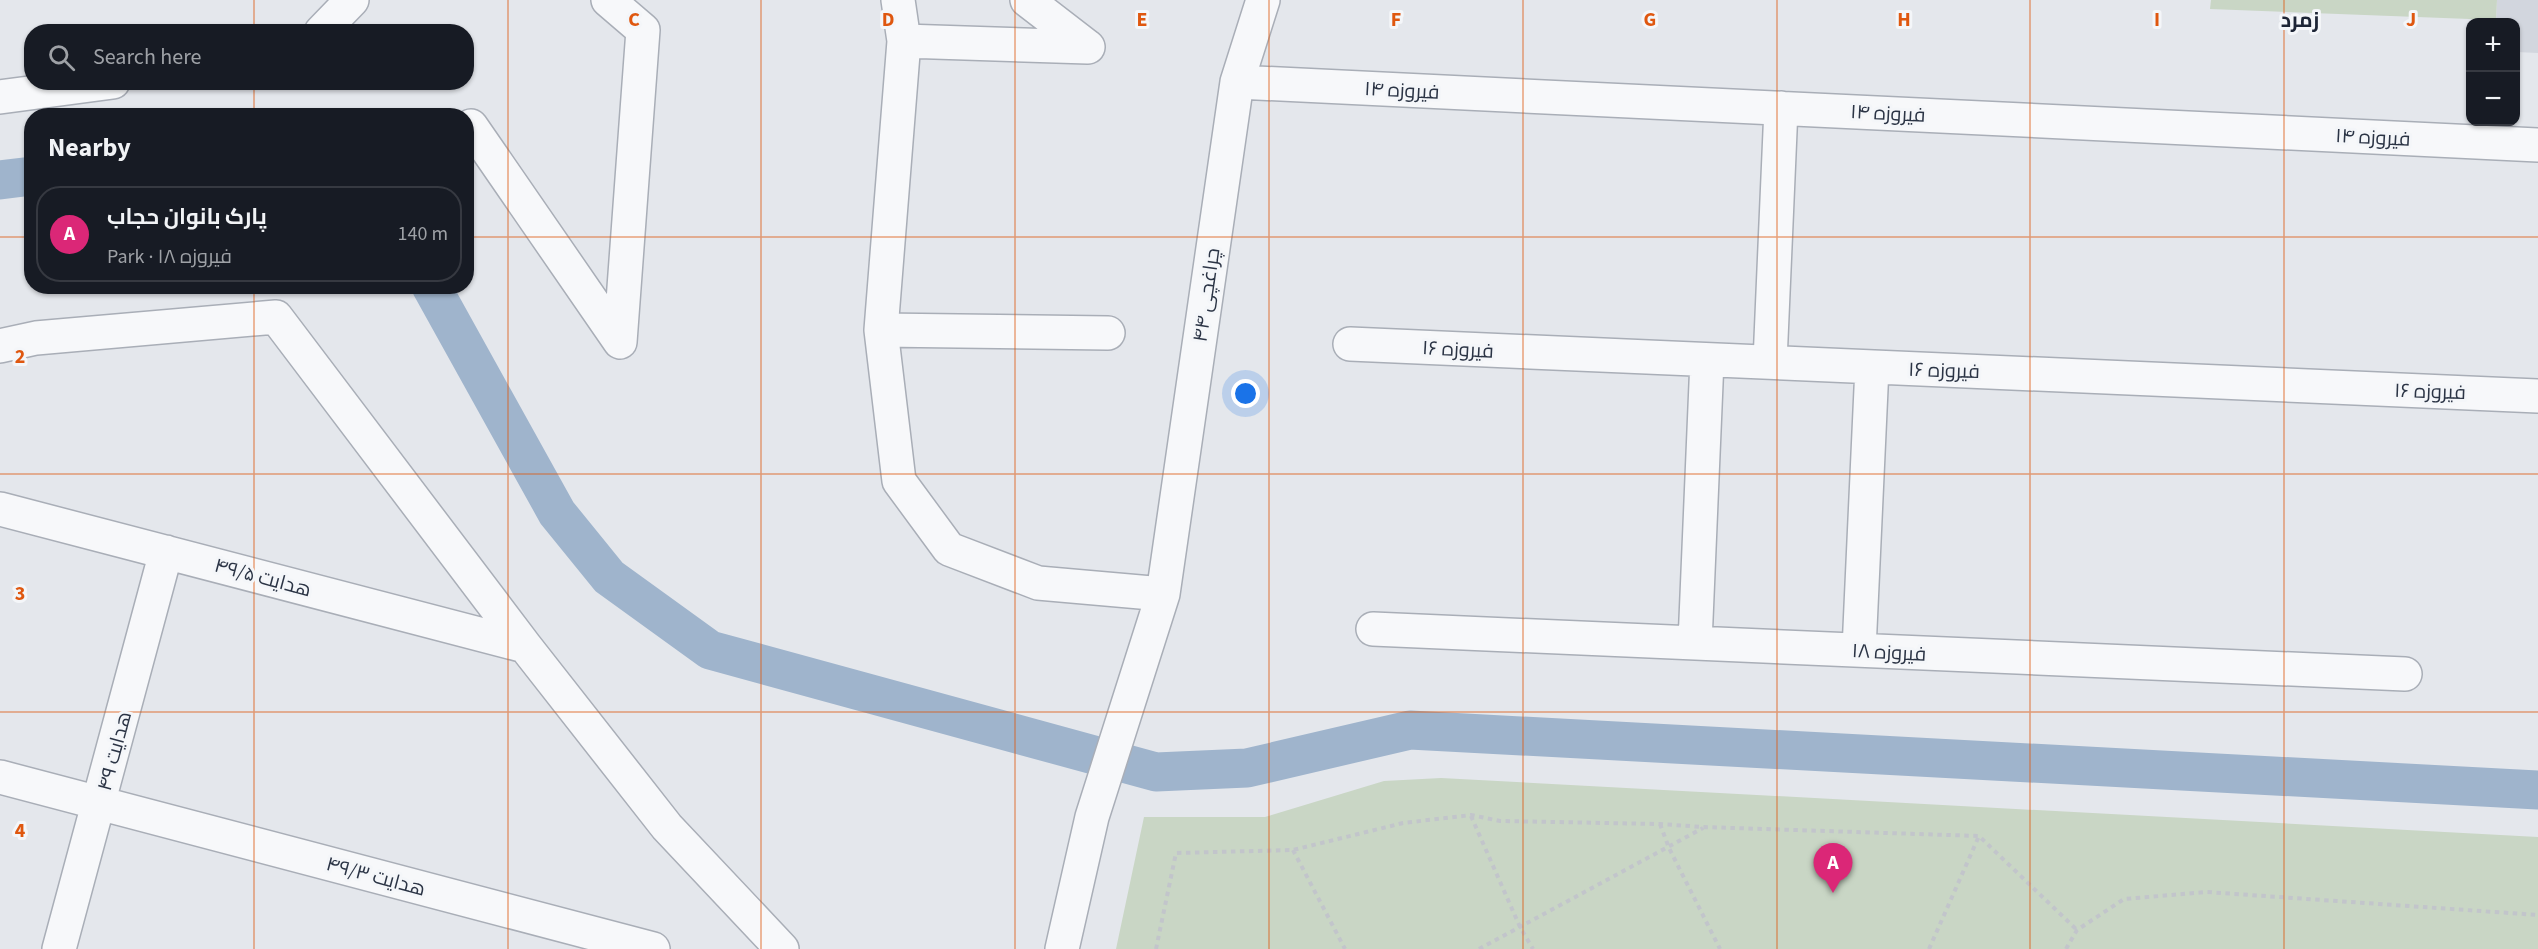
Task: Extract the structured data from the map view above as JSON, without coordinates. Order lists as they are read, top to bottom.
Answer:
{
  "streets": {
    "street": [
      "فیروزه ۱۴",
      "چراغچی ۴۴",
      "فیروزه ۱۶",
      "هدایت ۴۹/۵",
      "فیروزه ۱۸",
      "هدایت ۴۹",
      "هدایت ۴۹/۳"
    ]
  },
  "crossings": [
    ["فیروزه ۱۴", "چراغچی ۴۴"],
    ["هدایت ۴۹/۵", "هدایت ۴۹"],
    ["هدایت ۴۹", "هدایت ۴۹/۳"]
  ],
  "districts": ["زمرد"],
  "page": {
    "map_buttons": ["+", "−"],
    "search": "Search here",
    "heading": "Nearby",
    "list": [
      {
        "mark": "A",
        "name": "پارک بانوان حجاب",
        "note": "Park · فیروزه ۱۸",
        "value": "140 m"
      }
    ],
    "pins": "A"
  },
  "grid": {
    "columns": [
      "C",
      "D",
      "E",
      "F",
      "G",
      "H",
      "I",
      "J"
    ],
    "rows": ["2", "3", "4"]
  }
}
